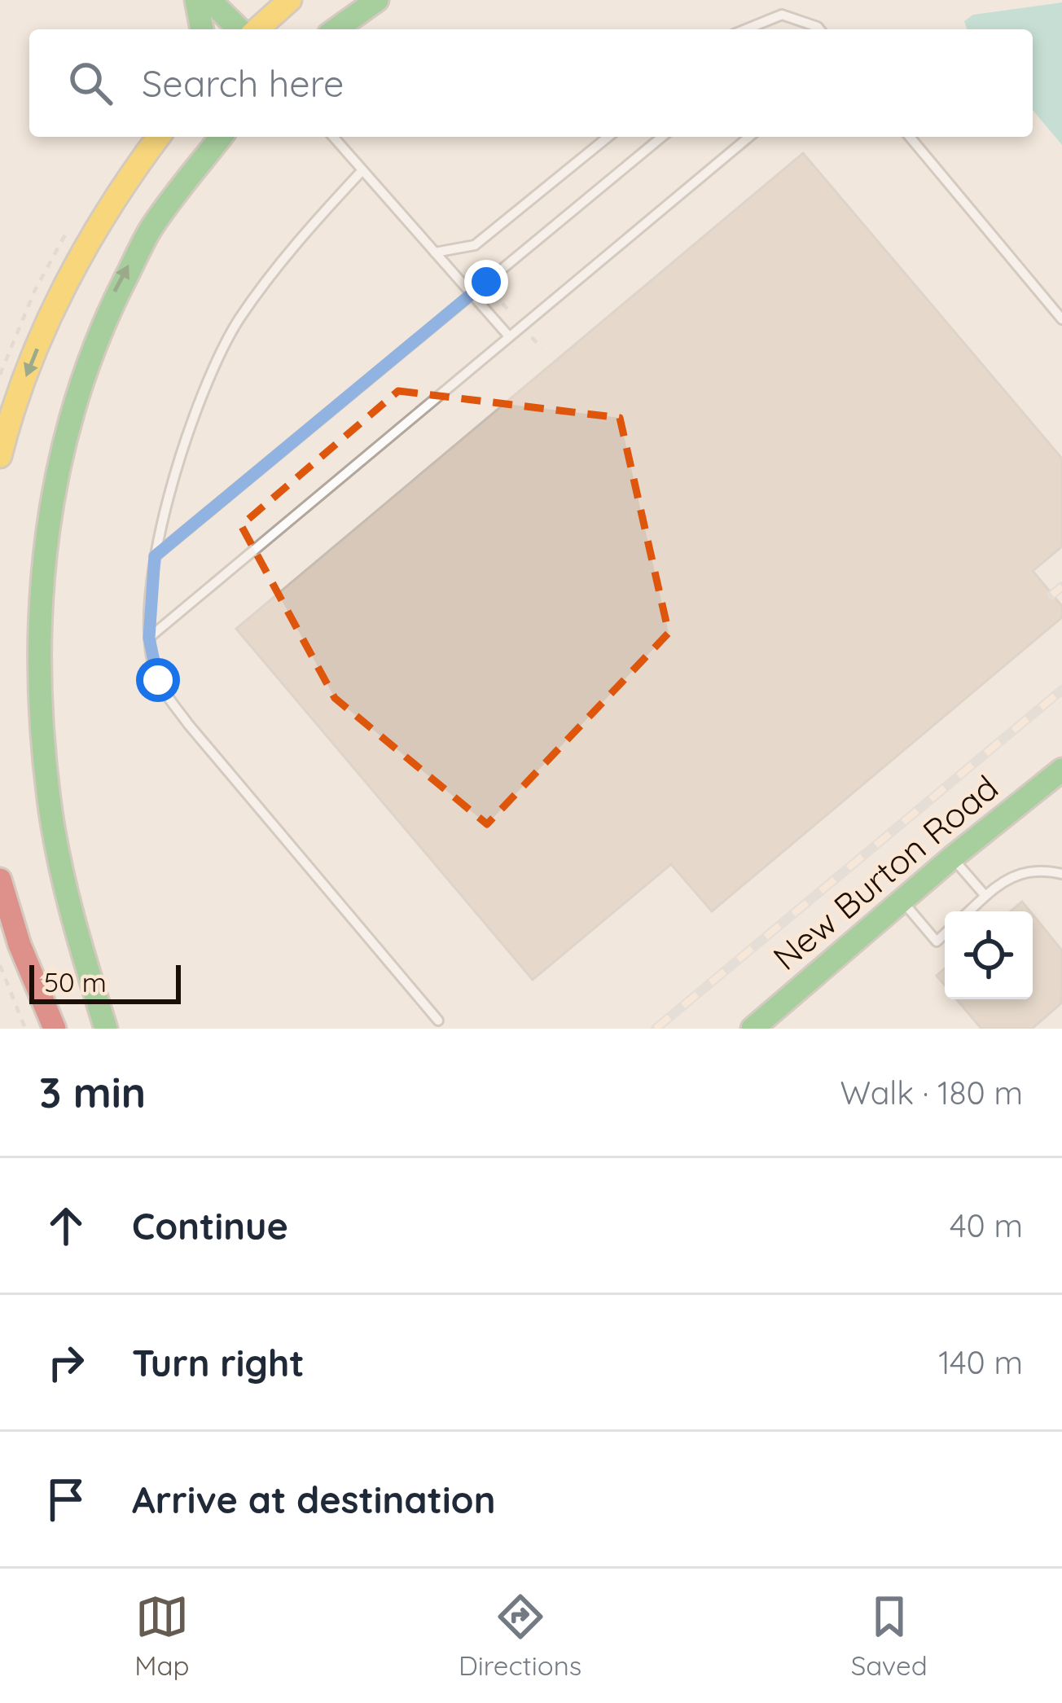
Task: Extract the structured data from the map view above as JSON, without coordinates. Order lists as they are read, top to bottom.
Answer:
{
  "streets": {
    "main road": ["New Burton Road"]
  },
  "scale_bar": "50 m",
  "page": {
    "search": "Search here",
    "scale": "50 m",
    "heading": ["3 min", "Walk · 180 m"],
    "list": [
      ["Continue", "40 m"],
      ["Turn right", "140 m"],
      "Arrive at destination"
    ],
    "nav": ["Map", "Directions", "Saved"]
  }
}
